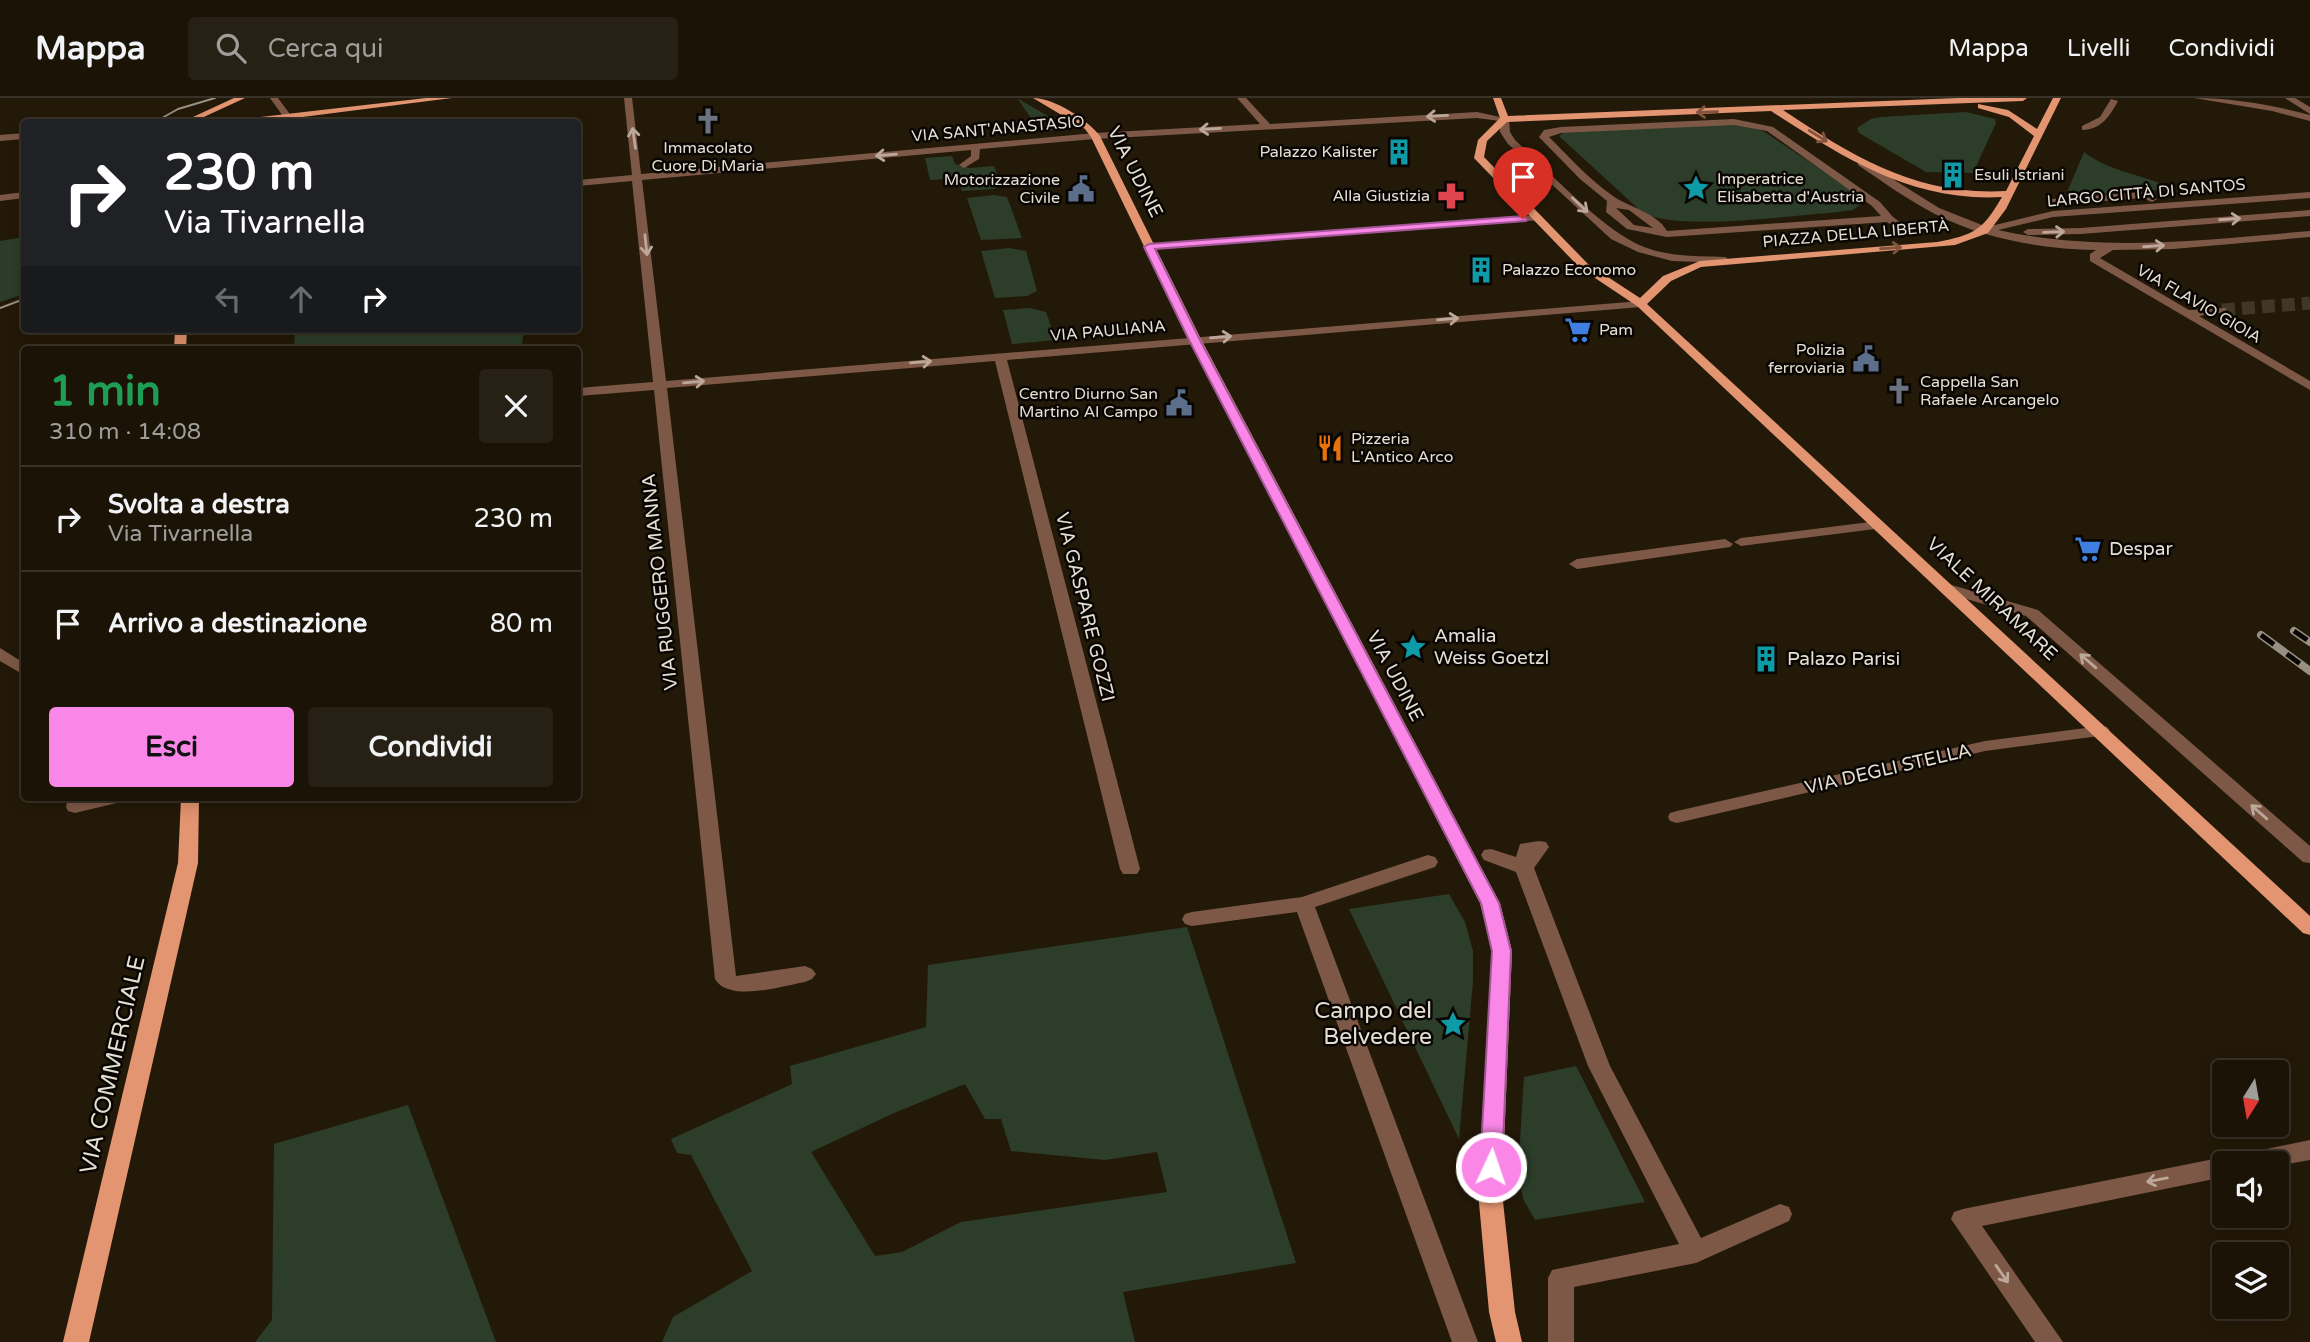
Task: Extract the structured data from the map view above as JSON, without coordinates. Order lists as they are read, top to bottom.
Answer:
{
  "streets": {
    "main road": [
      "VIA UDINE",
      "PIAZZA DELLA LIBERTÀ",
      "VIALE MIRAMARE",
      "VIA COMMERCIALE"
    ],
    "street": [
      "VIA SANT'ANASTASIO",
      "LARGO CITTÀ DI SANTOS",
      "VIA FLAVIO GIOIA",
      "VIA PAULIANA",
      "VIA RUGGERO MANNA",
      "VIA GASPARE GOZZI",
      "VIA DEGLI STELLA"
    ]
  },
  "crossings": [
    ["VIA SANT'ANASTASIO", "VIA UDINE"],
    ["VIA SANT'ANASTASIO", "PIAZZA DELLA LIBERTÀ"],
    ["VIA SANT'ANASTASIO", "VIA RUGGERO MANNA"],
    ["VIA UDINE", "VIA PAULIANA"],
    ["LARGO CITTÀ DI SANTOS", "PIAZZA DELLA LIBERTÀ"],
    ["PIAZZA DELLA LIBERTÀ", "VIA PAULIANA"],
    ["PIAZZA DELLA LIBERTÀ", "VIALE MIRAMARE"],
    ["VIA PAULIANA", "VIA RUGGERO MANNA"],
    ["VIA PAULIANA", "VIALE MIRAMARE"],
    ["VIA PAULIANA", "VIA GASPARE GOZZI"],
    ["VIALE MIRAMARE", "VIA DEGLI STELLA"]
  ],
  "places": {
    "church": ["Immacolato Cuore Di Maria", "Cappella San Rafaele Arcangelo"],
    "building": [
      "Palazzo Kalister",
      "Esuli Istriani",
      "Palazzo Economo",
      "Palazo Parisi"
    ],
    "place": ["Imperatrice Elisabetta d'Austria", "Amalia Weiss Goetzl", "Campo del Belvedere"],
    "public building": ["Motorizzazione Civile", "Polizia ferroviaria", "Centro Diurno San Martino Al Campo"],
    "pharmacy": ["Alla Giustizia"],
    "supermarket": ["Pam", "Despar"],
    "restaurant": ["Pizzeria L'Antico Arco"]
  },
  "north": "bottom",
  "page": {
    "header": "Mappa",
    "search": "Cerca qui",
    "nav": ["Mappa", "Livelli", "Condividi"],
    "turn": ["230 m", "Via Tivarnella"],
    "heading": ["1 min", "310 m · 14:08"],
    "list": [
      {
        "name": "Svolta a destra",
        "note": "Via Tivarnella",
        "value": "230 m"
      },
      {
        "name": "Arrivo a destinazione",
        "value": "80 m"
      }
    ],
    "buttons": ["Esci", "Condividi"]
  }
}
